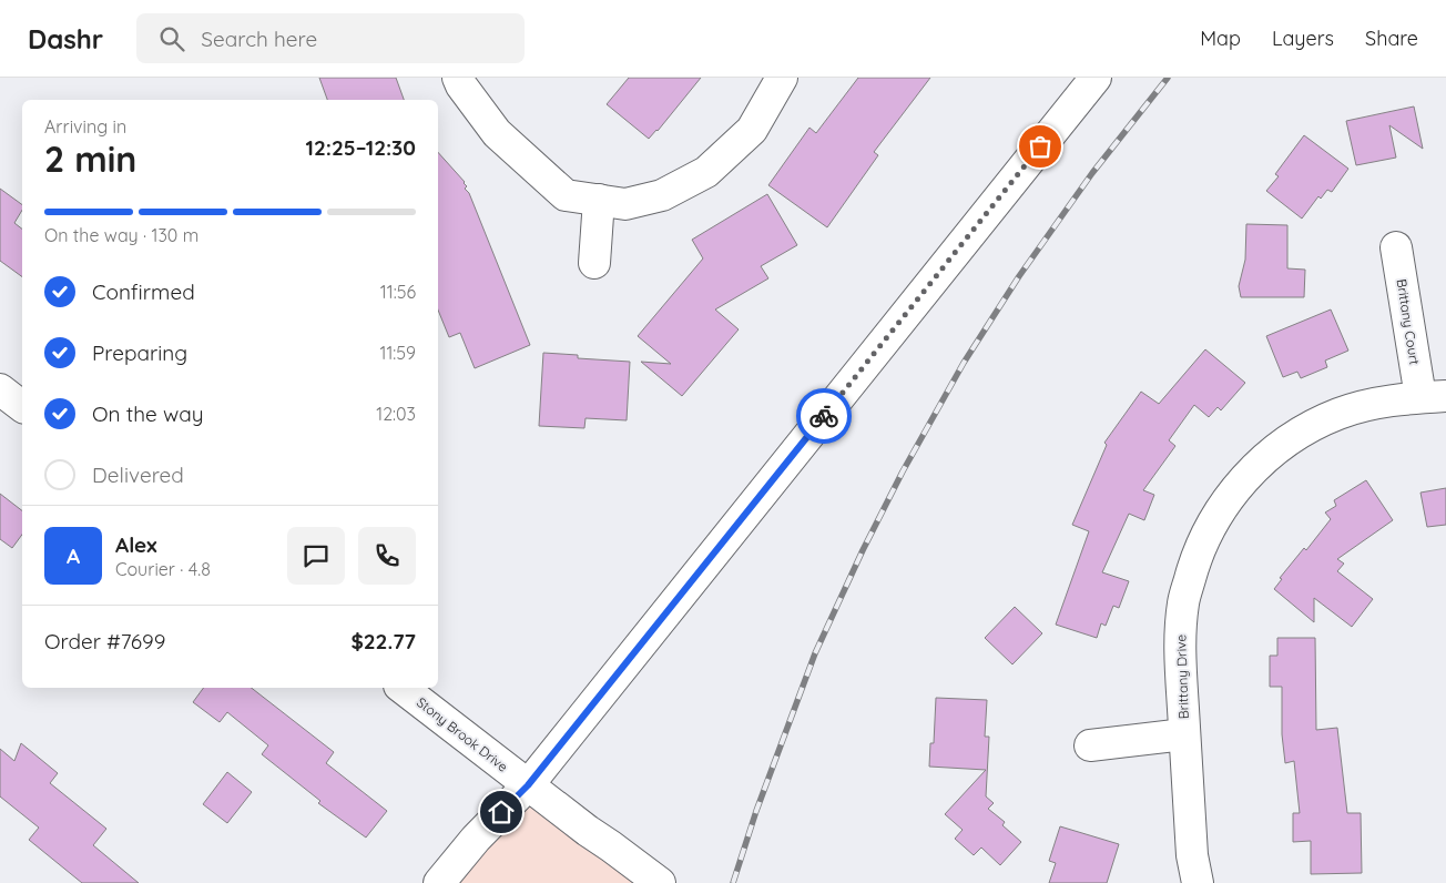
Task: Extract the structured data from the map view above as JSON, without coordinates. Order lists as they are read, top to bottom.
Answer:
{
  "streets": {
    "street": ["Brittany Court", "Brittany Drive", "Stony Brook Drive"]
  },
  "crossings": [
    ["Brittany Court", "Brittany Drive"]
  ],
  "page": {
    "header": "Dashr",
    "search": "Search here",
    "nav": ["Map", "Layers", "Share"],
    "heading": ["2 min", "Arriving in", "12:25–12:30"],
    "panel": [
      "Alex",
      "Courier · 4.8",
      "Order #7699",
      "$22.77"
    ],
    "bar": "On the way · 130 m",
    "list": [
      ["Confirmed", "11:56"],
      ["Preparing", "11:59"],
      ["On the way", "12:03"],
      "Delivered"
    ],
    "round": "A"
  }
}
